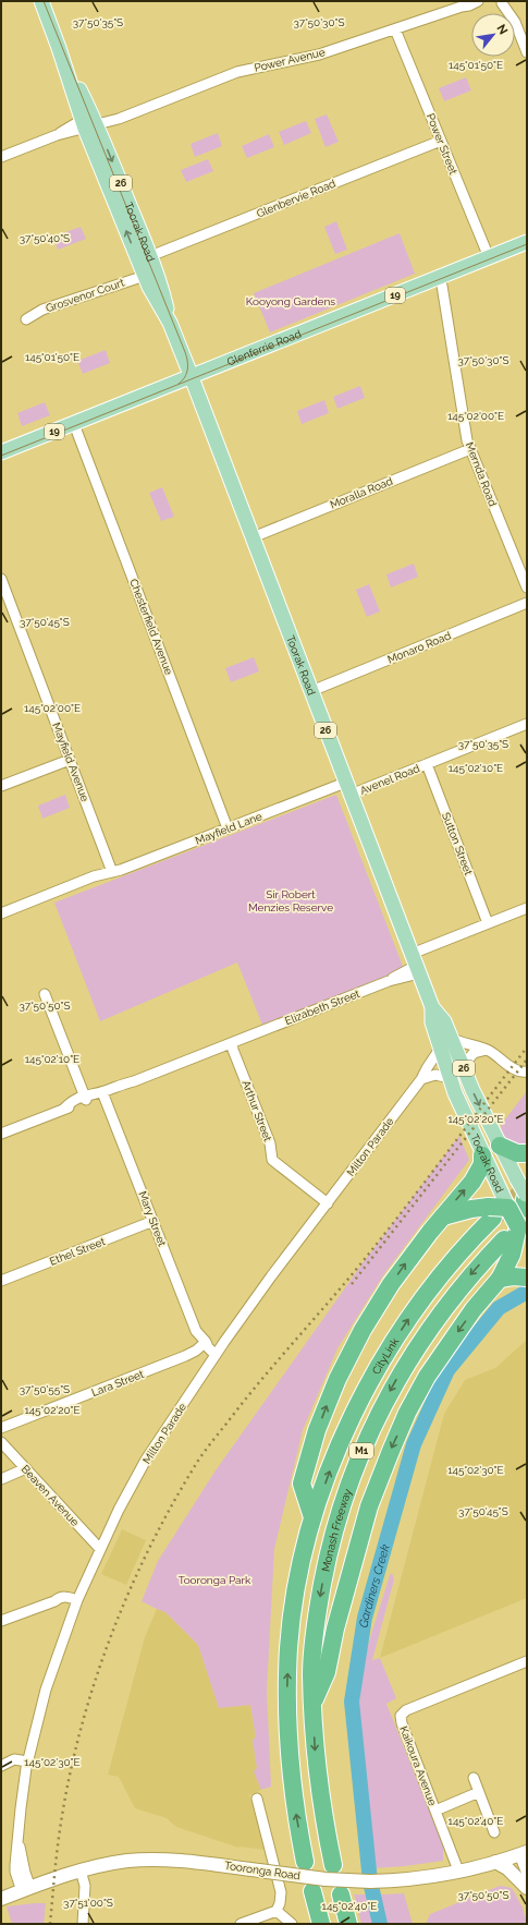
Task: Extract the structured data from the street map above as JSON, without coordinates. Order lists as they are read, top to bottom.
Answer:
{
  "streets": {
    "highway": [
      "26",
      "Toorak Road",
      "CityLink",
      "M1",
      "Monash Freeway"
    ],
    "main road": ["19", "Glenferrie Road", "Tooronga Road"],
    "street": [
      "Power Avenue",
      "Power Street",
      "Glenbervie Road",
      "Grosvenor Court",
      "Mernda Road",
      "Moralla Road",
      "Chesterfield Avenue",
      "Monaro Road",
      "Mayfield Avenue",
      "Avenel Road",
      "Mayfield Lane",
      "Sutton Street",
      "Elizabeth Street",
      "Arthur Street",
      "Milton Parade",
      "Mary Street",
      "Ethel Street",
      "Lara Street",
      "Beaven Avenue",
      "Kaikoura Avenue"
    ]
  },
  "crossings": [
    ["Power Avenue", "Power Street"],
    ["Power Avenue", "Toorak Road"],
    ["Power Street", "Glenbervie Road"],
    ["Power Street", "Glenferrie Road"],
    ["Glenbervie Road", "Toorak Road"],
    ["Toorak Road", "Grosvenor Court"],
    ["Toorak Road", "Glenferrie Road"],
    ["Toorak Road", "Moralla Road"],
    ["Toorak Road", "Monaro Road"],
    ["Toorak Road", "Avenel Road"],
    ["Toorak Road", "Mayfield Lane"],
    ["Toorak Road", "Elizabeth Street"],
    ["Toorak Road", "Milton Parade"],
    ["Glenferrie Road", "Mernda Road"],
    ["Glenferrie Road", "Chesterfield Avenue"],
    ["Mernda Road", "Moralla Road"],
    ["Chesterfield Avenue", "Mayfield Lane"],
    ["Mayfield Avenue", "Mayfield Lane"],
    ["Avenel Road", "Mayfield Lane"],
    ["Avenel Road", "Sutton Street"],
    ["Sutton Street", "Elizabeth Street"],
    ["Elizabeth Street", "Arthur Street"],
    ["Elizabeth Street", "Mary Street"],
    ["Arthur Street", "Milton Parade"],
    ["Milton Parade", "Beaven Avenue"],
    ["Milton Parade", "Tooronga Road"],
    ["Mary Street", "Ethel Street"],
    ["Mary Street", "Lara Street"],
    ["CityLink", "M1"],
    ["Kaikoura Avenue", "Tooronga Road"]
  ],
  "water": ["Gardiners Creek"],
  "parks": ["Kooyong Gardens", "Sir Robert Menzies Reserve", "Tooronga Park"],
  "north": "top right",
  "coordinates": [
    "37°50'35\"S",
    "37°50'30\"S",
    "145°01'50\"E",
    "37°50'40\"S",
    "145°02'00\"E",
    "37°50'45\"S",
    "145°02'10\"E",
    "37°50'50\"S",
    "145°02'20\"E",
    "37°50'55\"S",
    "145°02'30\"E",
    "145°02'40\"E",
    "37°51'00\"S"
  ]
}
